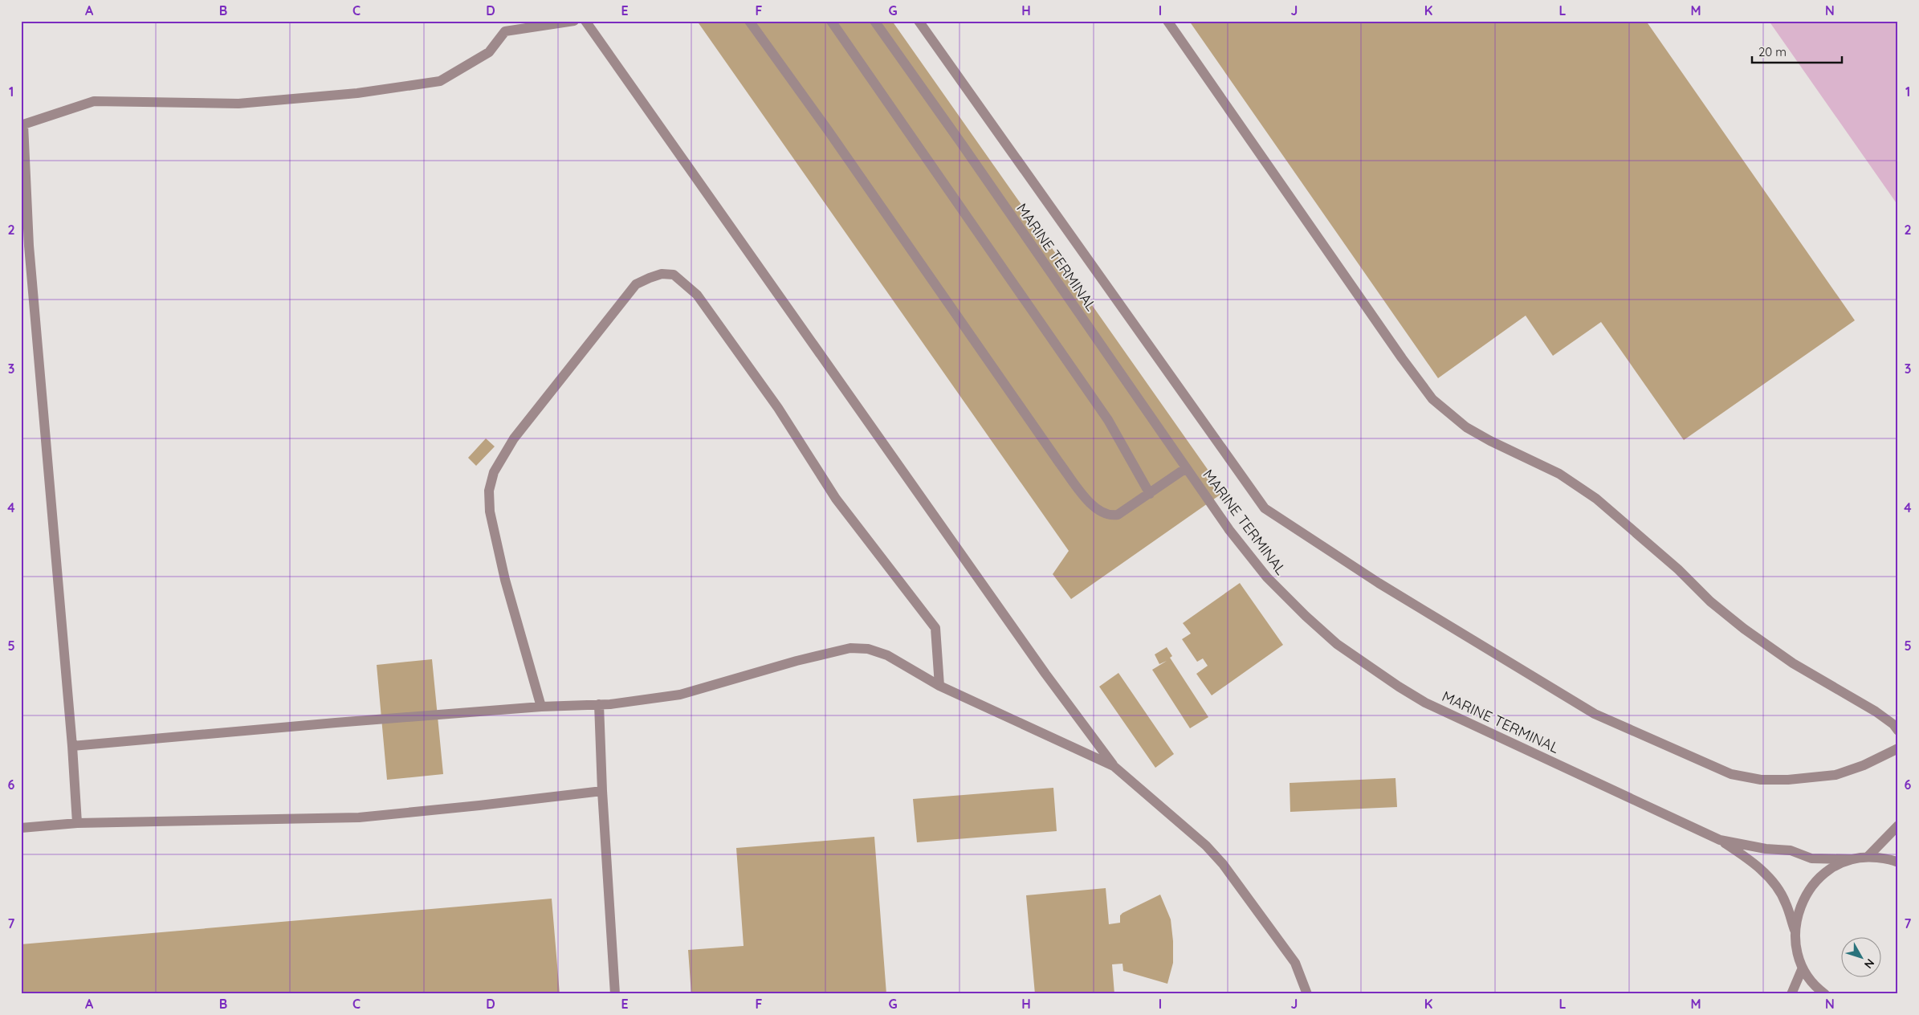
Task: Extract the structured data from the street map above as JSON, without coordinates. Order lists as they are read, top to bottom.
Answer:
{
  "streets": {
    "street": ["MARINE TERMINAL"]
  },
  "scale_bar": "20 m",
  "north": "bottom right",
  "grid": {
    "columns": [
      "A",
      "B",
      "C",
      "D",
      "E",
      "F",
      "G",
      "H",
      "I",
      "J",
      "K",
      "L",
      "M",
      "N"
    ],
    "rows": [
      "1",
      "2",
      "3",
      "4",
      "5",
      "6",
      "7"
    ]
  }
}
